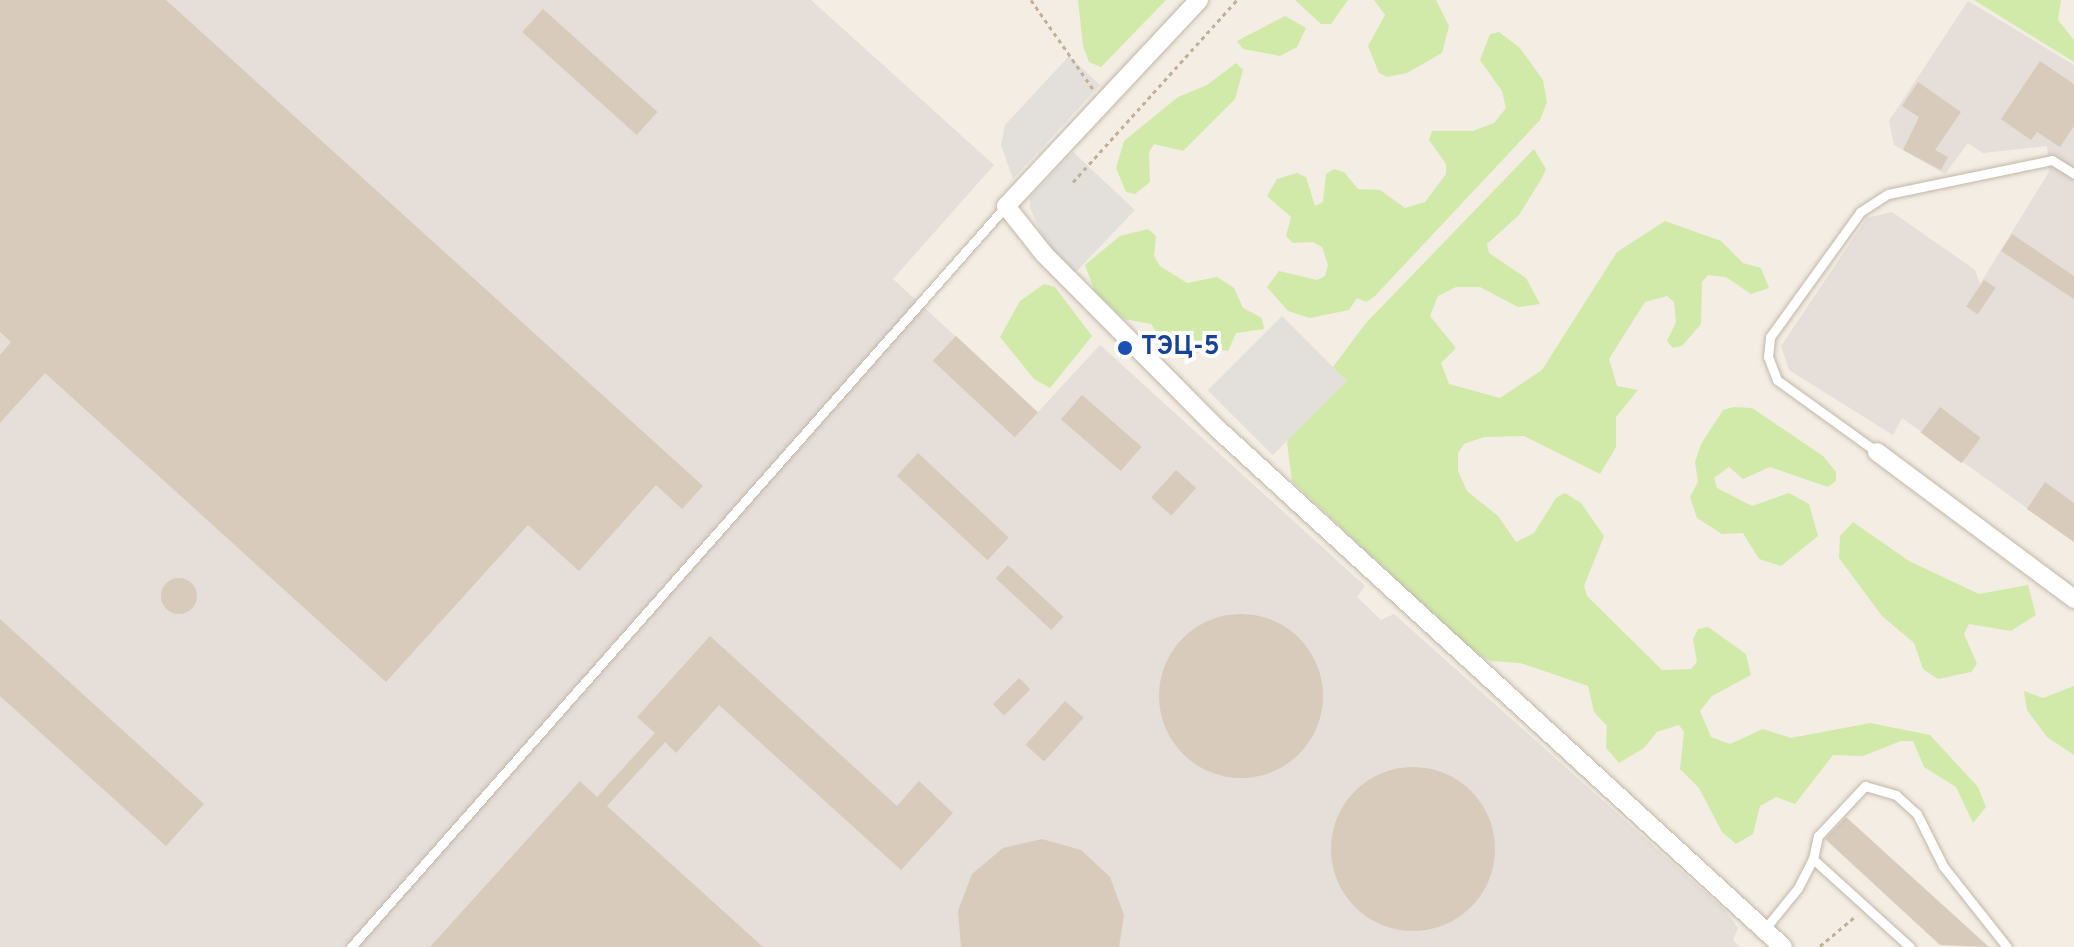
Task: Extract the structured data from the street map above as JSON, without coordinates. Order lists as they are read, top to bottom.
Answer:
{
  "places": ["ТЭЦ-5"]
}
